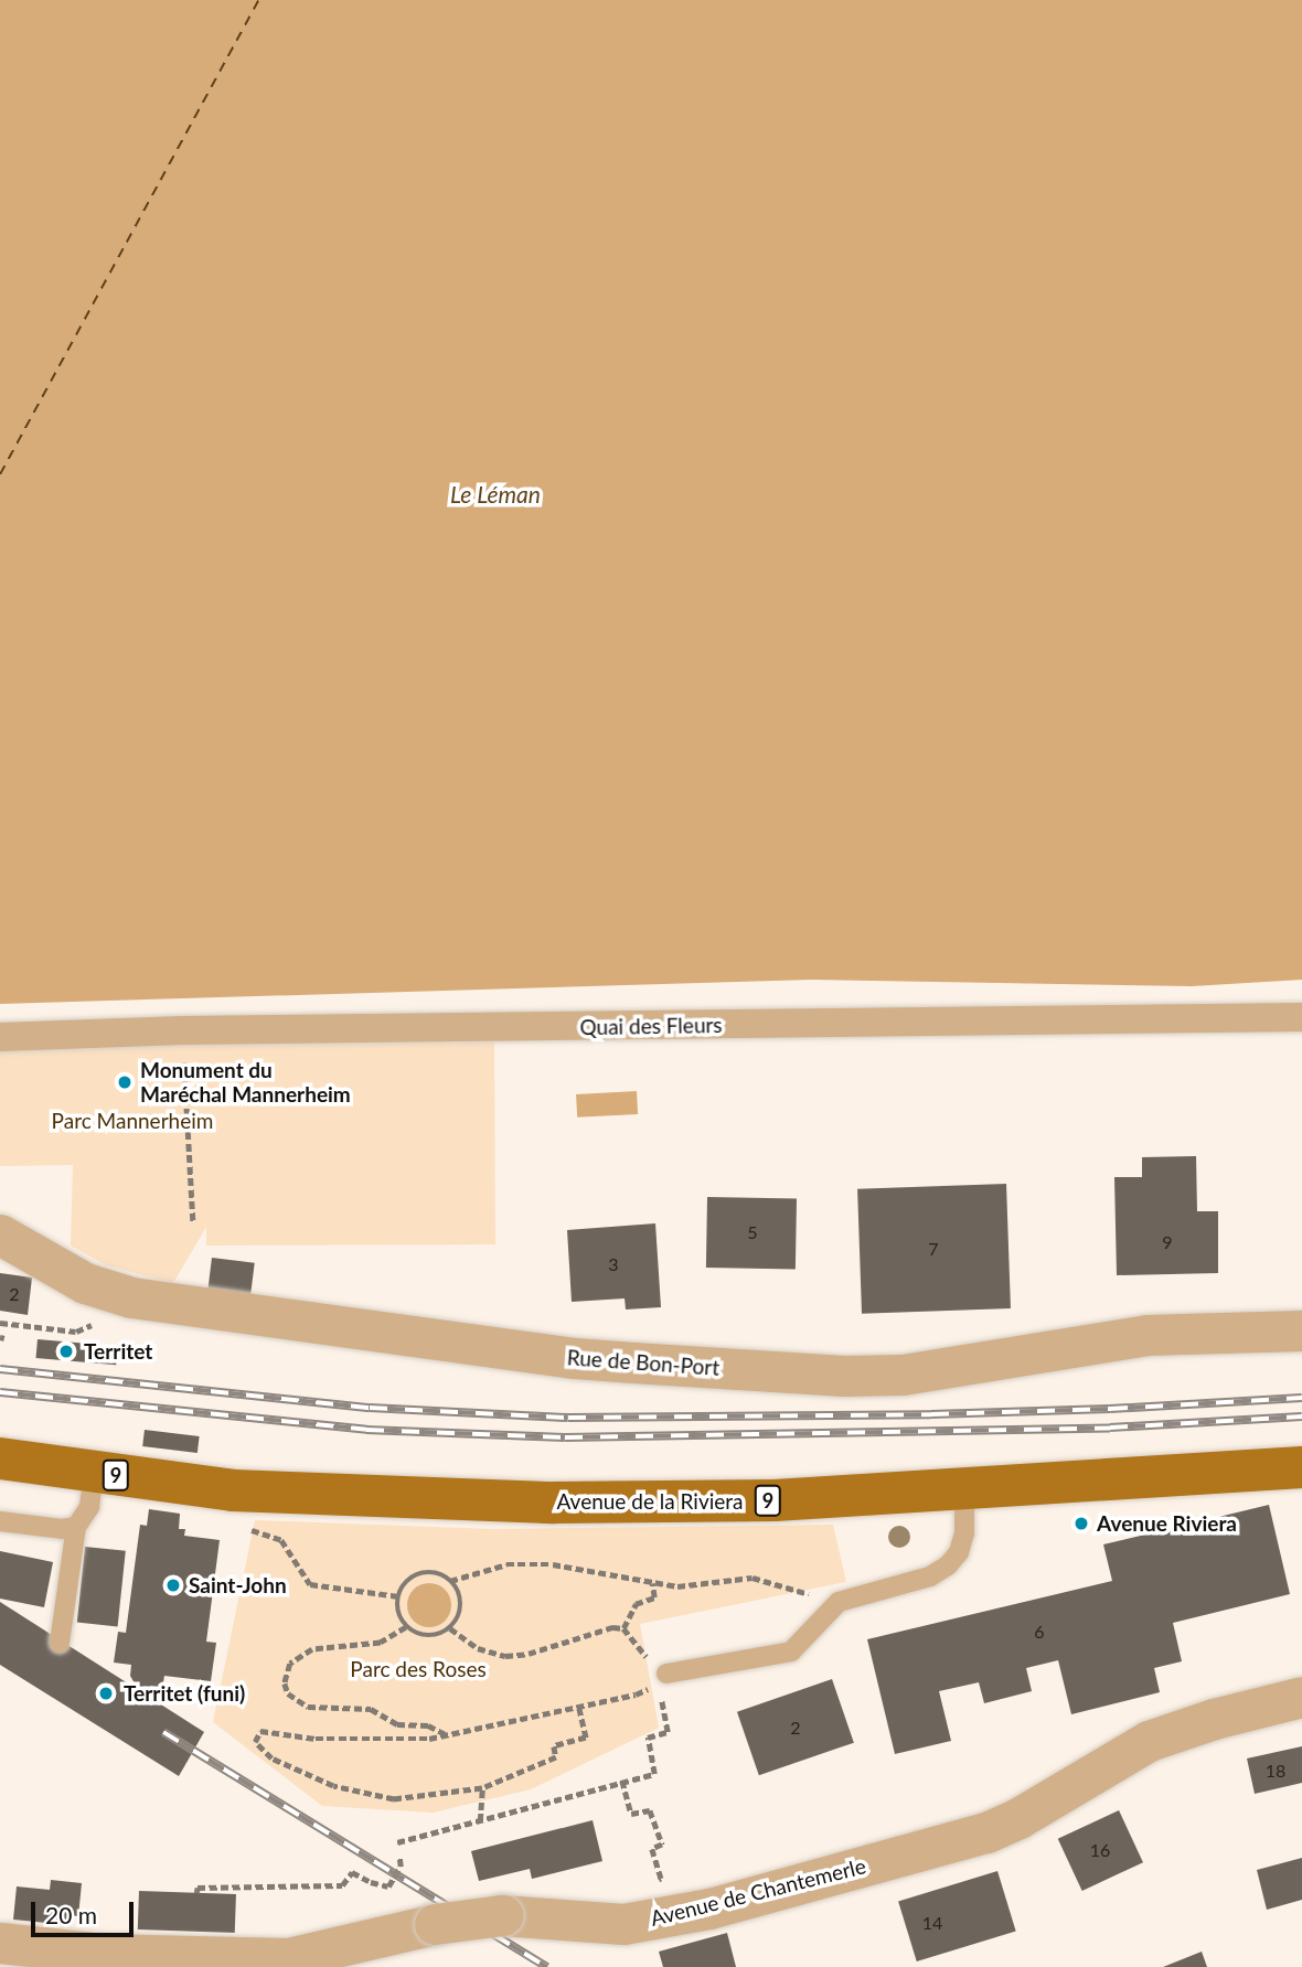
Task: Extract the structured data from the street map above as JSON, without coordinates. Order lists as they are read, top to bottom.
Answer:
{
  "streets": {
    "main road": ["9", "Avenue de la Riviera"],
    "street": ["Quai des Fleurs", "Rue de Bon-Port", "Avenue de Chantemerle"]
  },
  "water": ["Le Léman"],
  "parks": ["Parc Mannerheim", "Parc des Roses"],
  "places": [
    "Monument du Maréchal Mannerheim",
    "Territet",
    "Avenue Riviera",
    "Saint-John",
    "Territet (funi)"
  ],
  "house_numbers": [
    "5",
    "9",
    "7",
    "3",
    "2",
    "6",
    "2",
    "18",
    "16",
    "14"
  ],
  "scale_bar": "20 m"
}
